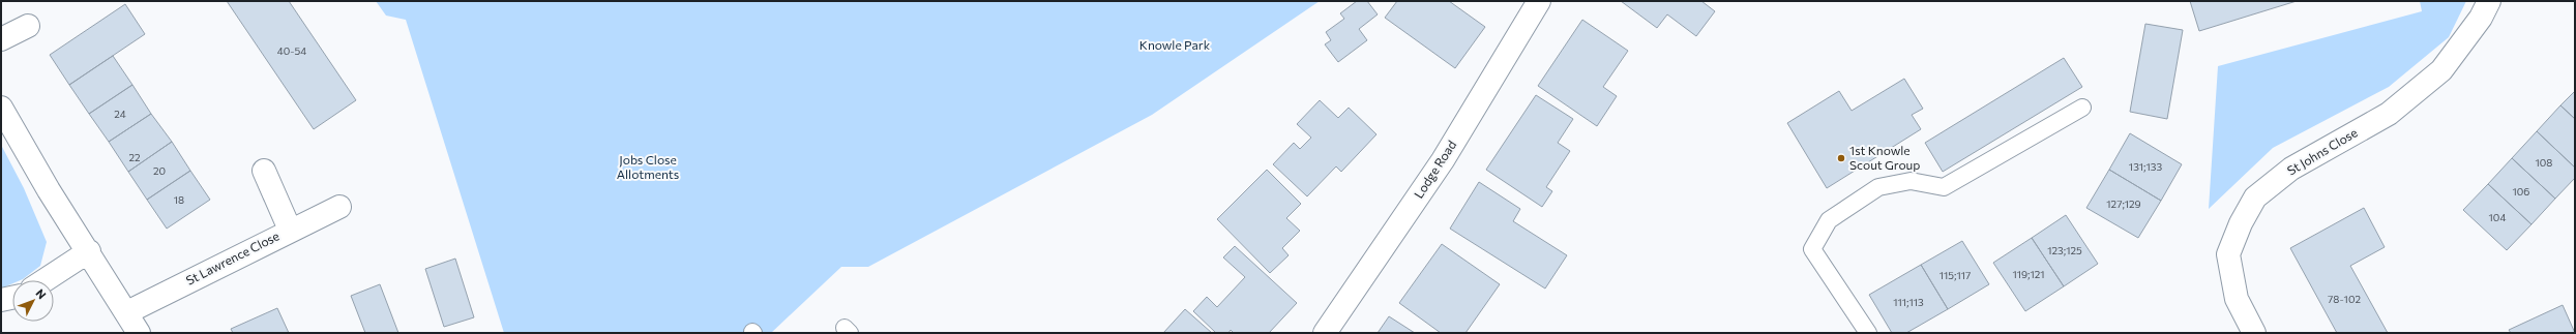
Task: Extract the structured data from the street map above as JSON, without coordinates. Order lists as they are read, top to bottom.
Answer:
{
  "streets": {
    "street": ["St Johns Close", "Lodge Road", "St Lawrence Close"]
  },
  "parks": ["Knowle Park", "Jobs Close Allotments"],
  "places": ["1st Knowle Scout Group"],
  "house_numbers": [
    "40-54",
    "24",
    "22",
    "108",
    "131;133",
    "20",
    "106",
    "18",
    "127;129",
    "104",
    "123;125",
    "119;121",
    "115;117",
    "78-102",
    "111;113"
  ],
  "north": "top right"
}
